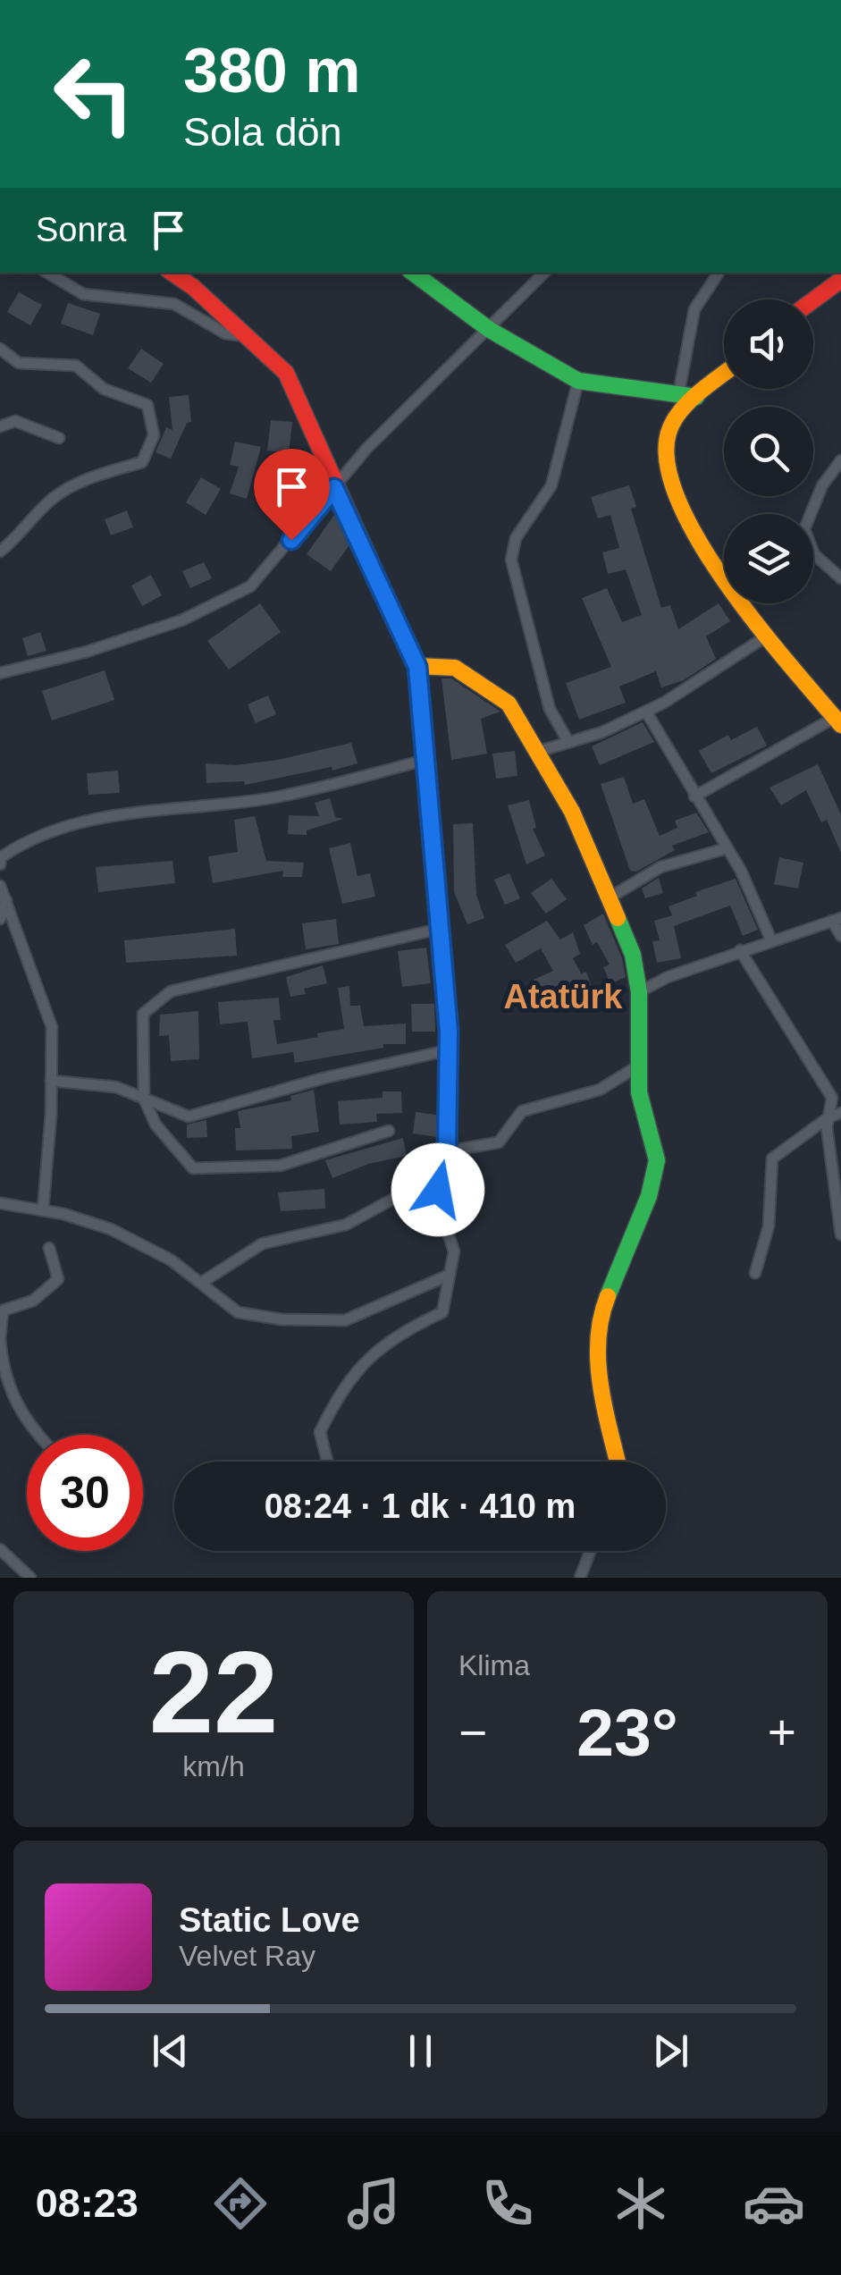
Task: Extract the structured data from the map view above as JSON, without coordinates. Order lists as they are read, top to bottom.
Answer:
{
  "districts": ["Atatürk"],
  "page": {
    "turn": ["380 m", "Sola dön"],
    "then": "Sonra",
    "limit": "30",
    "trip": "08:24 · 1 dk · 410 m",
    "tile": [
      ["22", "km/h"],
      "Klima"
    ],
    "heat": ["−", "23°", "+"],
    "song": ["Static Love", "Velvet Ray"],
    "tabs": "08:23"
  }
}
